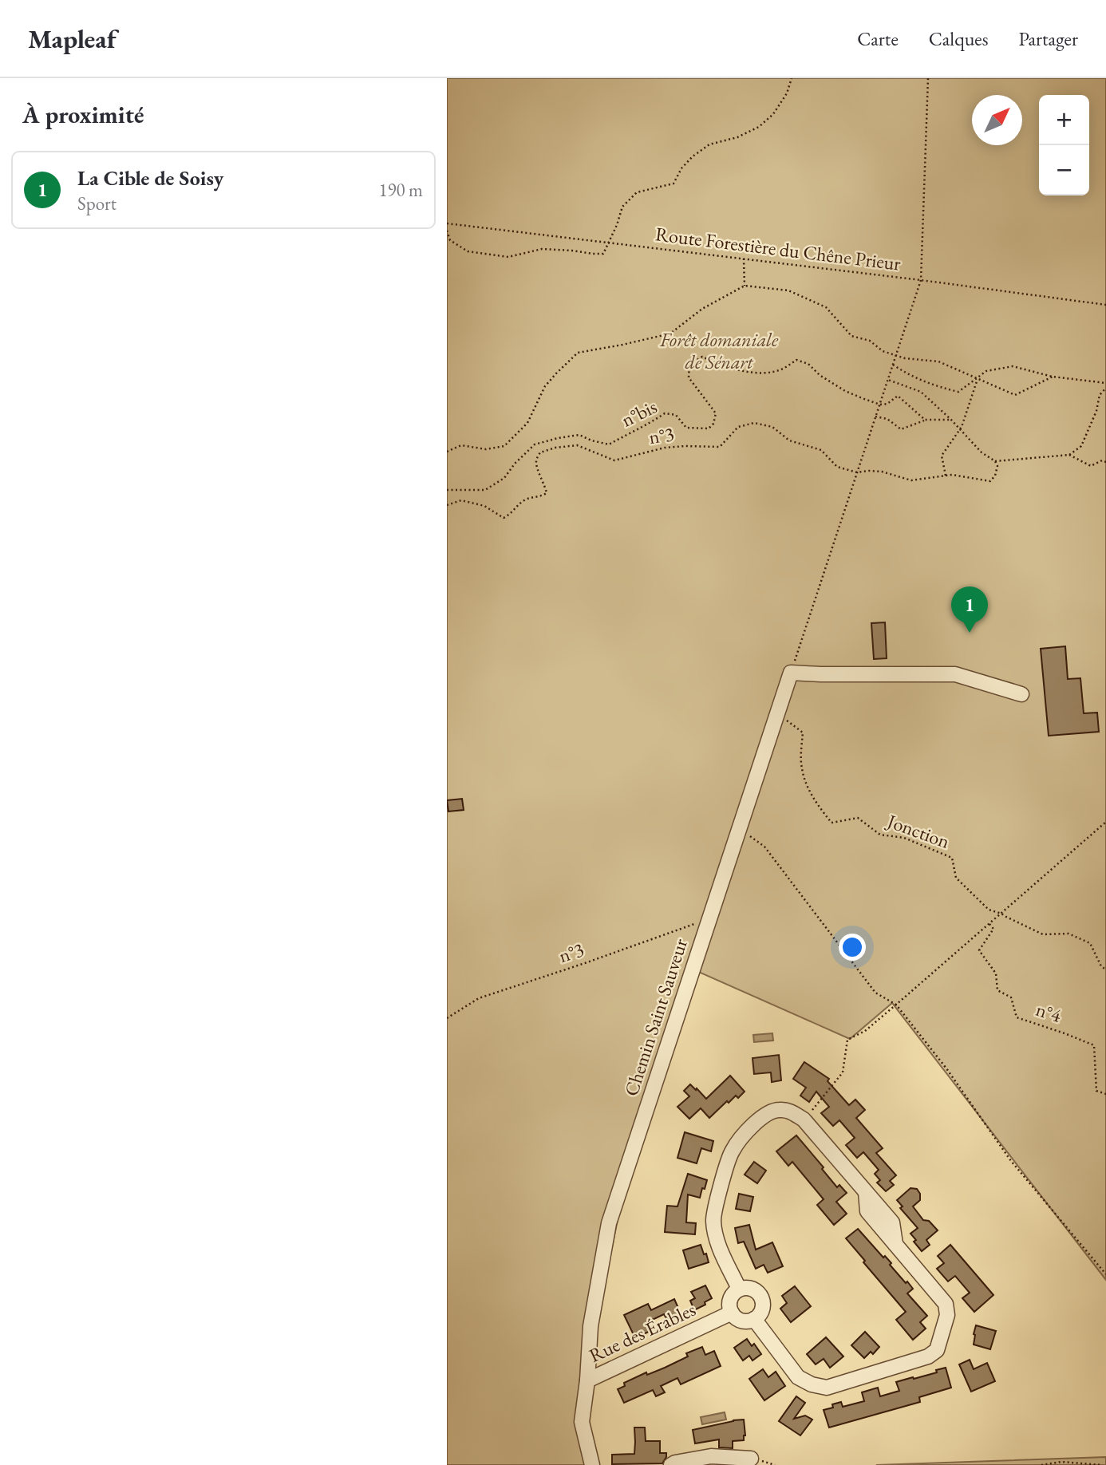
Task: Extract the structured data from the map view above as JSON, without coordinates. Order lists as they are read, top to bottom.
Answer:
{
  "streets": {
    "street": ["Chemin Saint Sauveur", "Rue des Érables"],
    "path": [
      "Route Forestière du Chêne Prieur",
      "n°bis",
      "n°3",
      "Jonction",
      "n°4"
    ]
  },
  "crossings": [
    ["n°3", "Chemin Saint Sauveur"],
    ["Jonction", "Chemin Saint Sauveur"],
    ["Chemin Saint Sauveur", "Rue des Érables"]
  ],
  "parks": ["Forêt domaniale de Sénart"],
  "north": "top right",
  "page": {
    "header": "Mapleaf",
    "nav": ["Carte", "Calques", "Partager"],
    "heading": "À proximité",
    "map_buttons": ["+", "−"],
    "list": [
      {
        "mark": "1",
        "name": "La Cible de Soisy",
        "note": "Sport",
        "value": "190 m"
      }
    ],
    "pins": "1"
  }
}
